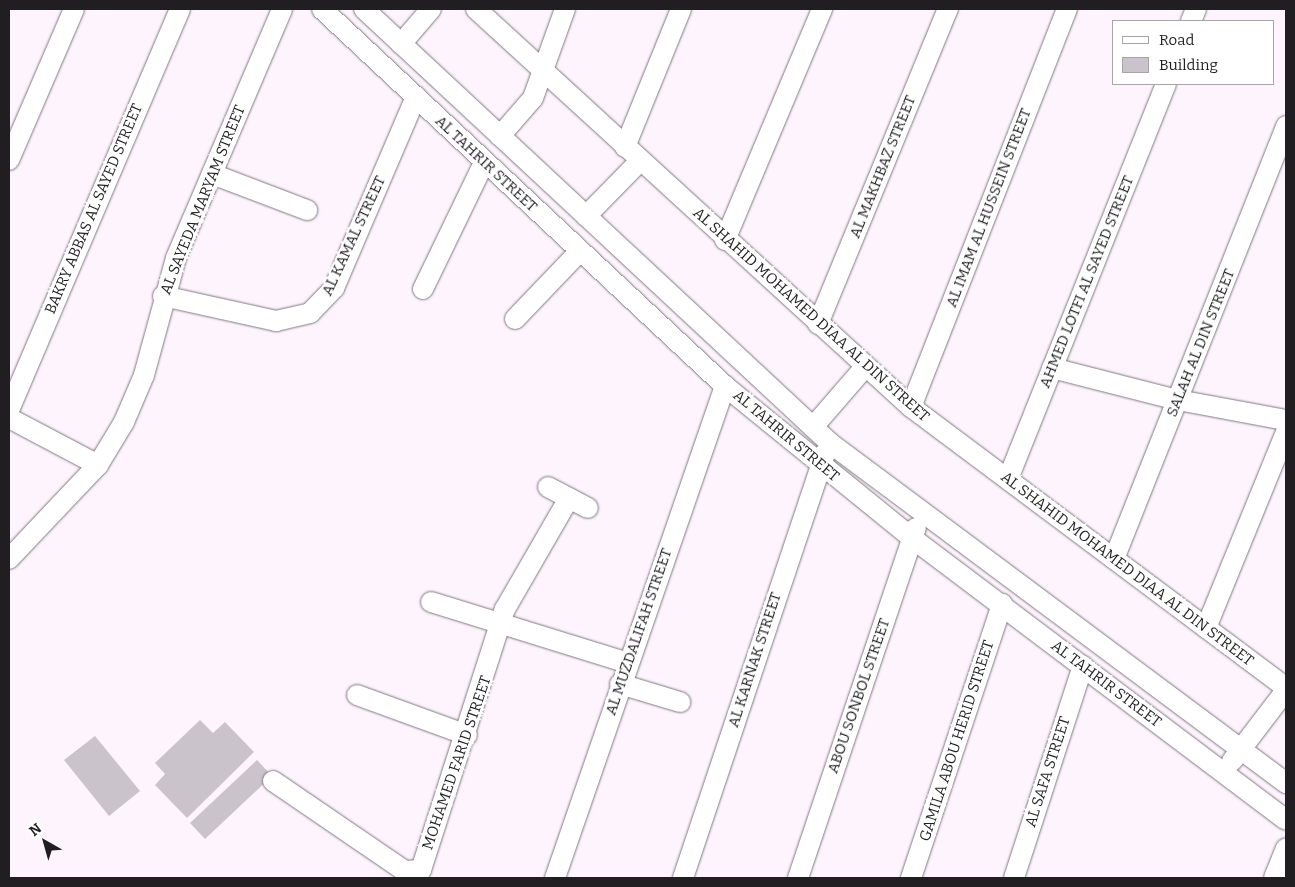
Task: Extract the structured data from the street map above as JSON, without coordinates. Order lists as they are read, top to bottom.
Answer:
{
  "streets": {
    "street": [
      "AL TAHRIR STREET",
      "AL MAKHBAZ STREET",
      "AL SAYEDA MARYAM STREET",
      "AL IMAM AL HUSSEIN STREET",
      "BAKRY ABBAS AL SAYED STREET",
      "AL KAMAL STREET",
      "AHMED LOTFI AL SAYED STREET",
      "AL SHAHID MOHAMED DIAA AL DIN STREET",
      "SALAH AL DIN STREET",
      "AL MUZDALIFAH STREET",
      "AL KARNAK STREET",
      "ABOU SONBOL STREET",
      "GAMILA ABOU HERID STREET",
      "MOHAMED FARID STREET",
      "AL SAFA STREET"
    ]
  },
  "crossings": [
    ["AL TAHRIR STREET", "AL KAMAL STREET"],
    ["AL TAHRIR STREET", "AL MUZDALIFAH STREET"],
    ["AL TAHRIR STREET", "AL KARNAK STREET"],
    ["AL TAHRIR STREET", "ABOU SONBOL STREET"],
    ["AL TAHRIR STREET", "GAMILA ABOU HERID STREET"],
    ["AL TAHRIR STREET", "AL SAFA STREET"],
    ["AL MAKHBAZ STREET", "AL SHAHID MOHAMED DIAA AL DIN STREET"],
    ["AL SAYEDA MARYAM STREET", "AL KAMAL STREET"],
    ["AL IMAM AL HUSSEIN STREET", "AL SHAHID MOHAMED DIAA AL DIN STREET"],
    ["AHMED LOTFI AL SAYED STREET", "AL SHAHID MOHAMED DIAA AL DIN STREET"],
    ["AL SHAHID MOHAMED DIAA AL DIN STREET", "SALAH AL DIN STREET"]
  ],
  "legend": ["Road", "Building"],
  "north": "top left"
}
